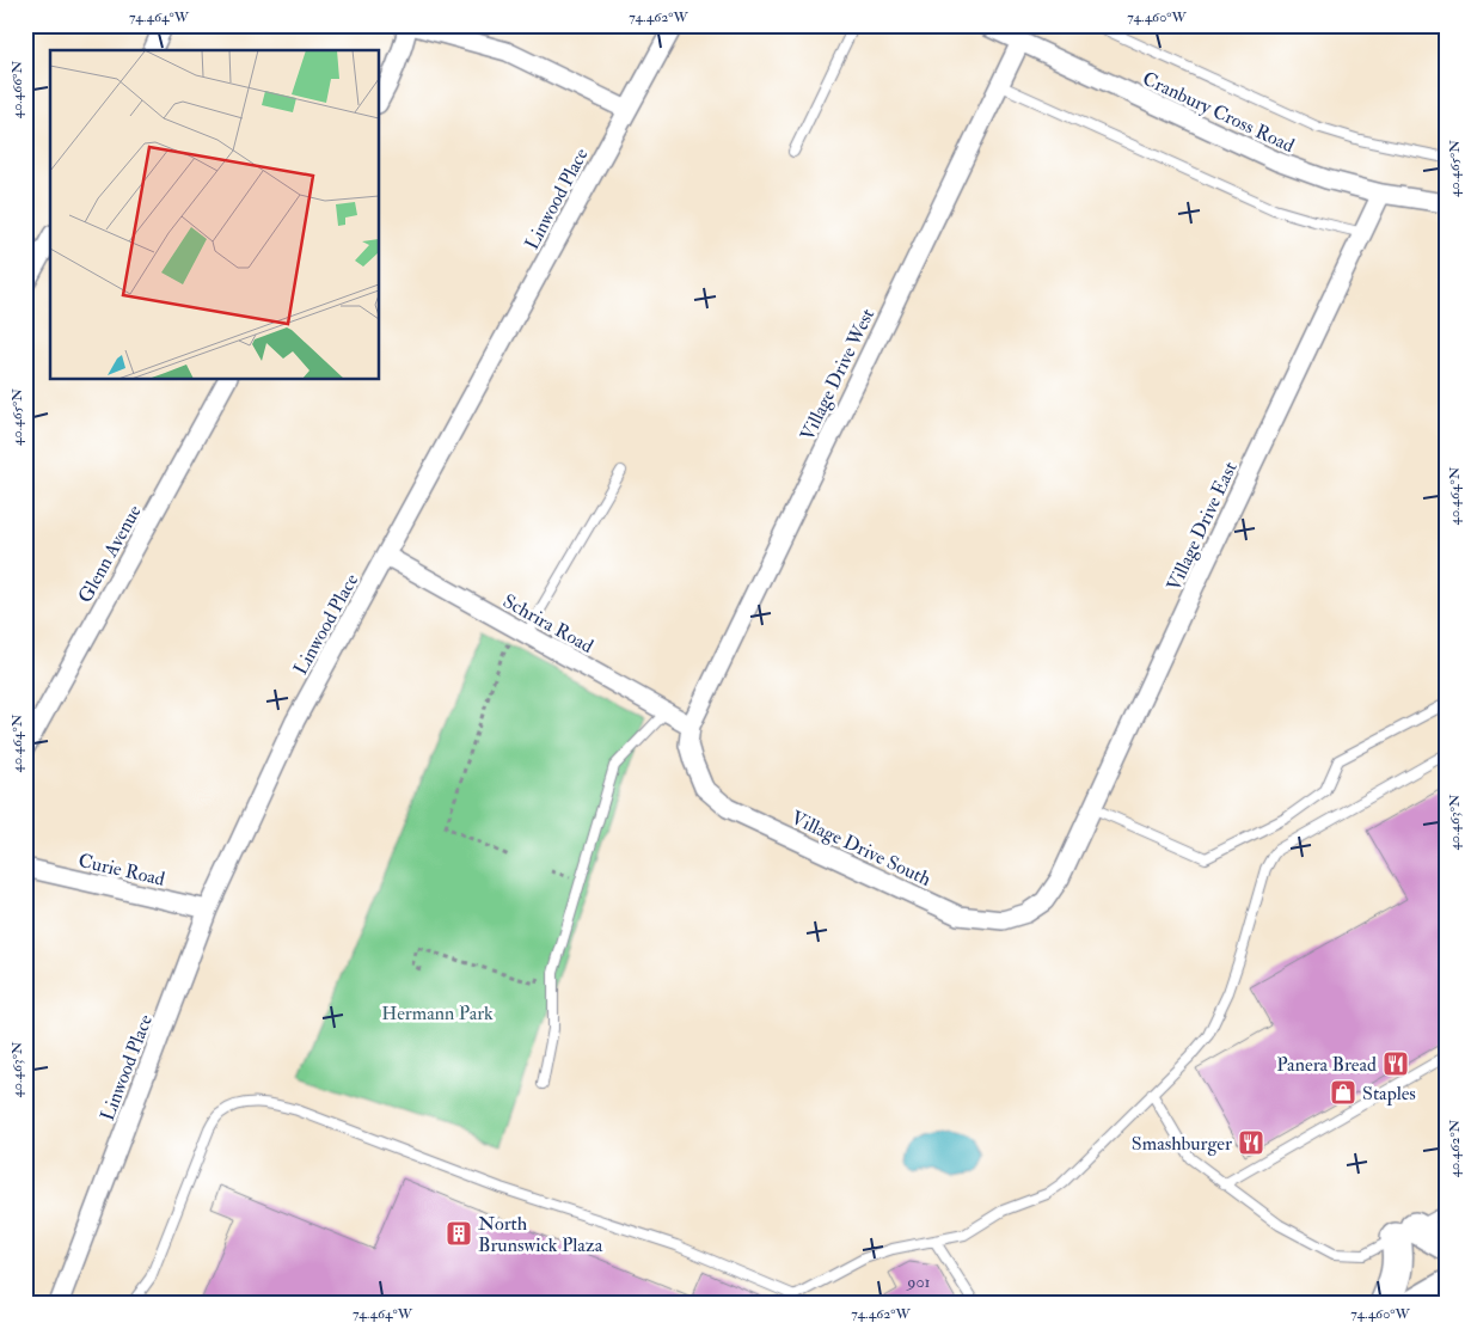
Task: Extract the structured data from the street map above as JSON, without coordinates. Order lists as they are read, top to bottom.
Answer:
{
  "streets": {
    "street": [
      "Cranbury Cross Road",
      "Linwood Place",
      "Village Drive West",
      "Village Drive East",
      "Glenn Avenue",
      "Schrira Road",
      "Village Drive South",
      "Curie Road"
    ]
  },
  "crossings": [
    ["Cranbury Cross Road", "Village Drive West"],
    ["Cranbury Cross Road", "Village Drive East"],
    ["Linwood Place", "Schrira Road"],
    ["Linwood Place", "Curie Road"],
    ["Village Drive West", "Schrira Road"],
    ["Village Drive West", "Village Drive South"],
    ["Village Drive East", "Village Drive South"],
    ["Schrira Road", "Village Drive South"]
  ],
  "parks": ["Hermann Park"],
  "places": {
    "restaurant": ["Panera Bread", "Smashburger"],
    "shop": ["Staples"],
    "building": ["North Brunswick Plaza"]
  },
  "house_numbers": ["901"],
  "coordinates": [
    "74.464°W",
    "74.462°W",
    "74.460°W",
    "40.466°N",
    "40.465°N",
    "40.464°N",
    "40.463°N",
    "40.462°N"
  ]
}
